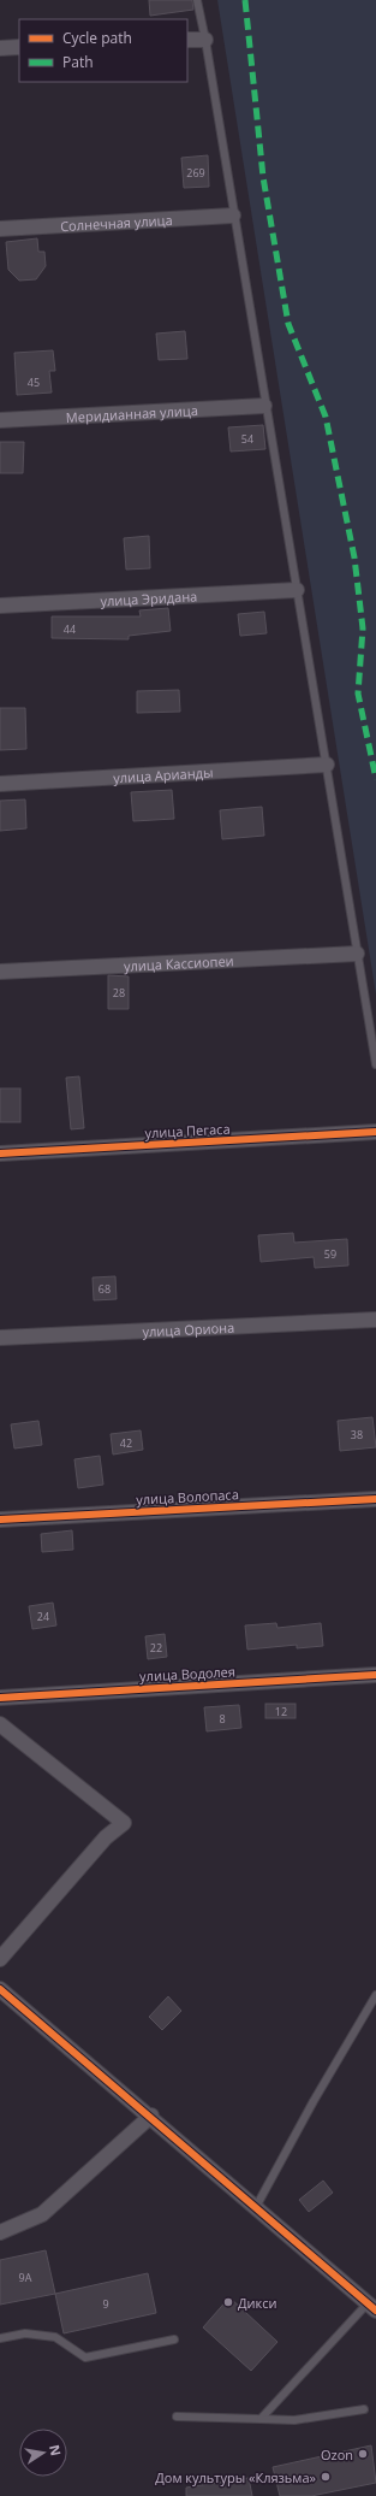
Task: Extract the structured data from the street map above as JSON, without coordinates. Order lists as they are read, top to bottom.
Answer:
{
  "streets": {
    "street": [
      "Солнечная улица",
      "Меридианная улица",
      "улица Эридана",
      "улица Арианды",
      "улица Кассиопеи",
      "улица Пегаса",
      "улица Ориона",
      "улица Волопаса",
      "улица Водолея"
    ]
  },
  "places": ["Дикси", "Ozon", "Дом культуры «Клязьма»"],
  "house_numbers": [
    "269",
    "45",
    "54",
    "44",
    "28",
    "59",
    "68",
    "38",
    "42",
    "24",
    "22",
    "12",
    "8",
    "9А",
    "9"
  ],
  "legend": ["Cycle path", "Path"],
  "north": "right"
}
